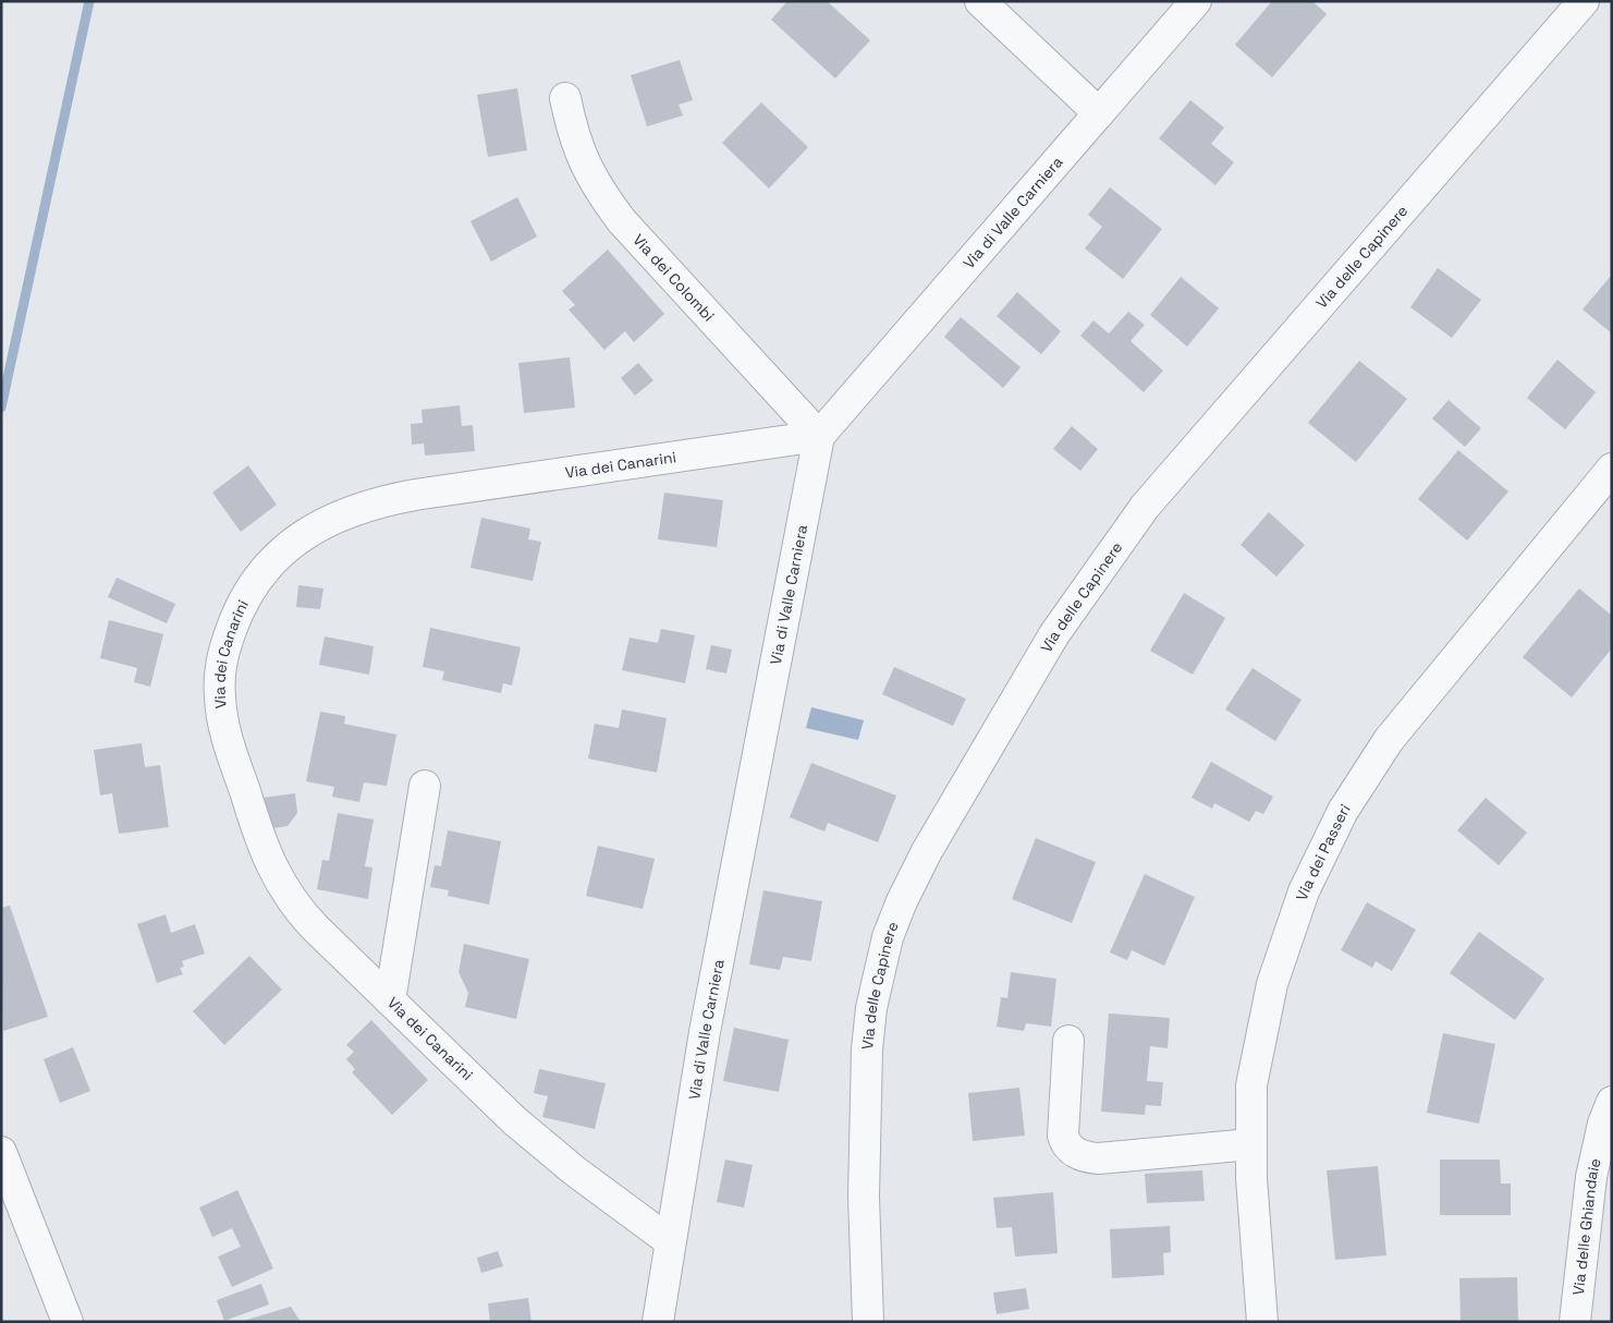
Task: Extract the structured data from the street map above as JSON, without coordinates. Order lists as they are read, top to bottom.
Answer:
{
  "streets": {
    "street": [
      "Via di Valle Carniera",
      "Via delle Capinere",
      "Via dei Colombi",
      "Via dei Canarini",
      "Via dei Passeri",
      "Via delle Ghiandaie"
    ]
  },
  "crossings": [
    ["Via di Valle Carniera", "Via dei Colombi"],
    ["Via di Valle Carniera", "Via dei Canarini"],
    ["Via dei Colombi", "Via dei Canarini"]
  ]
}
